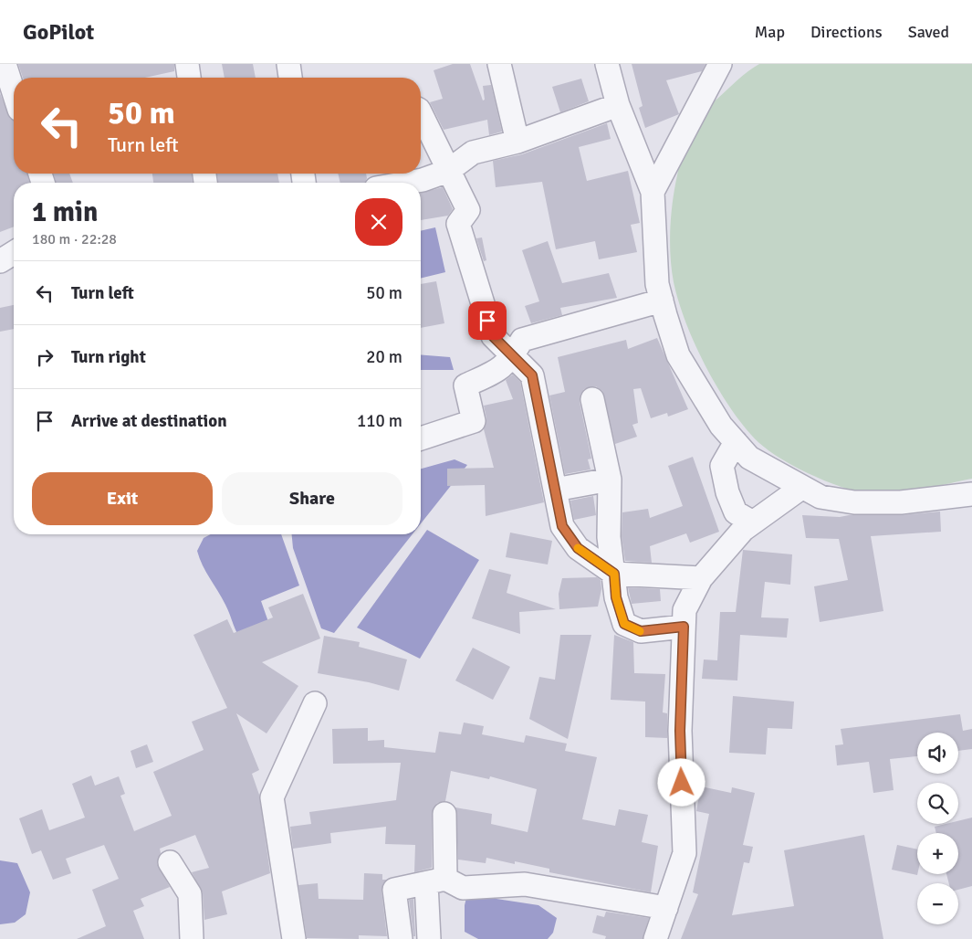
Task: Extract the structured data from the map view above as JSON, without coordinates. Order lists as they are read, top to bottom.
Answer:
{
  "page": {
    "header": "GoPilot",
    "nav": ["Map", "Directions", "Saved"],
    "turn": ["50 m", "Turn left"],
    "heading": ["1 min", "180 m · 22:28"],
    "list": [
      {
        "name": "Turn left",
        "value": "50 m"
      },
      {
        "name": "Turn right",
        "value": "20 m"
      },
      {
        "name": "Arrive at destination",
        "value": "110 m"
      }
    ],
    "buttons": ["Exit", "Share"],
    "map_buttons": ["+", "−"]
  }
}
